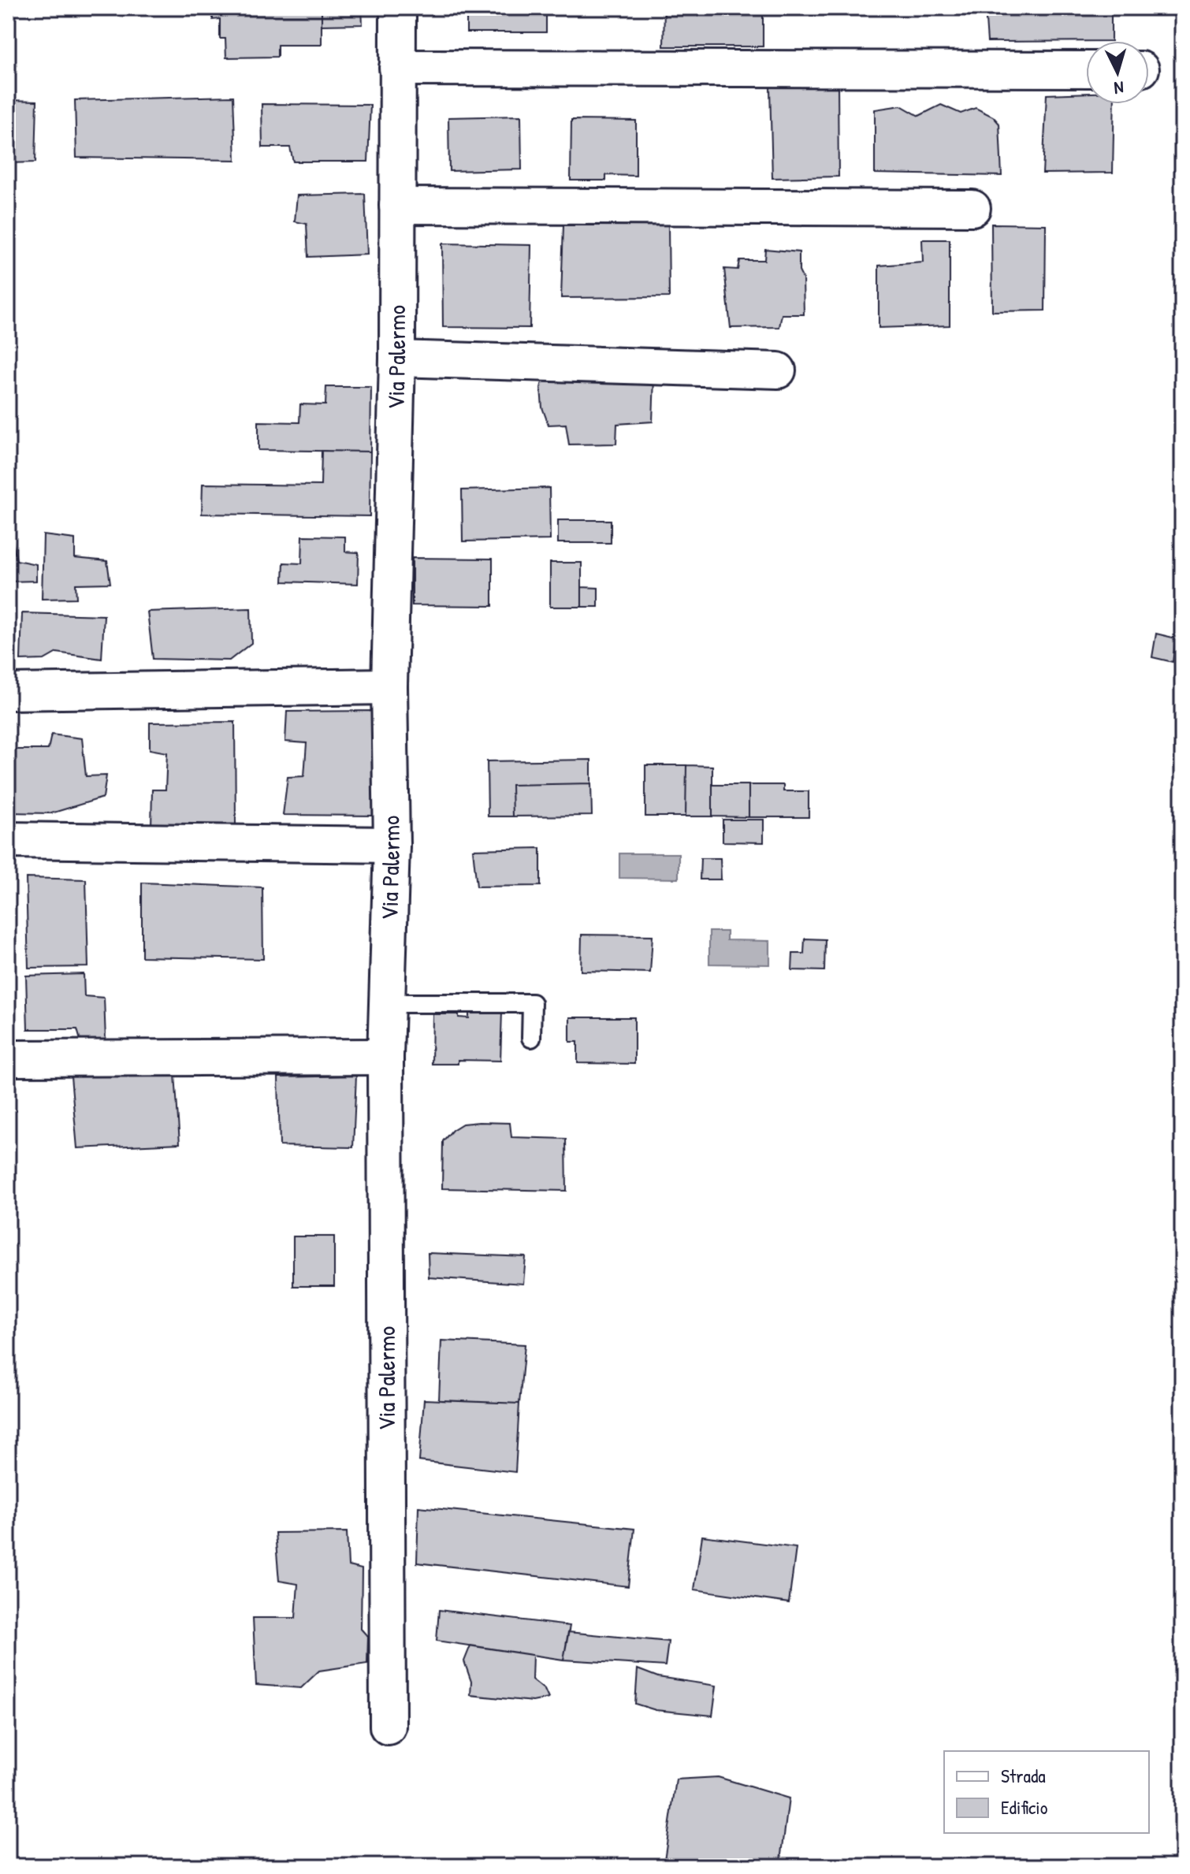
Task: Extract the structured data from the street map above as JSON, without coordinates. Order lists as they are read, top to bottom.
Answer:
{
  "streets": {
    "street": ["Via Palermo"]
  },
  "legend": ["Strada", "Edificio"],
  "north": "bottom"
}
